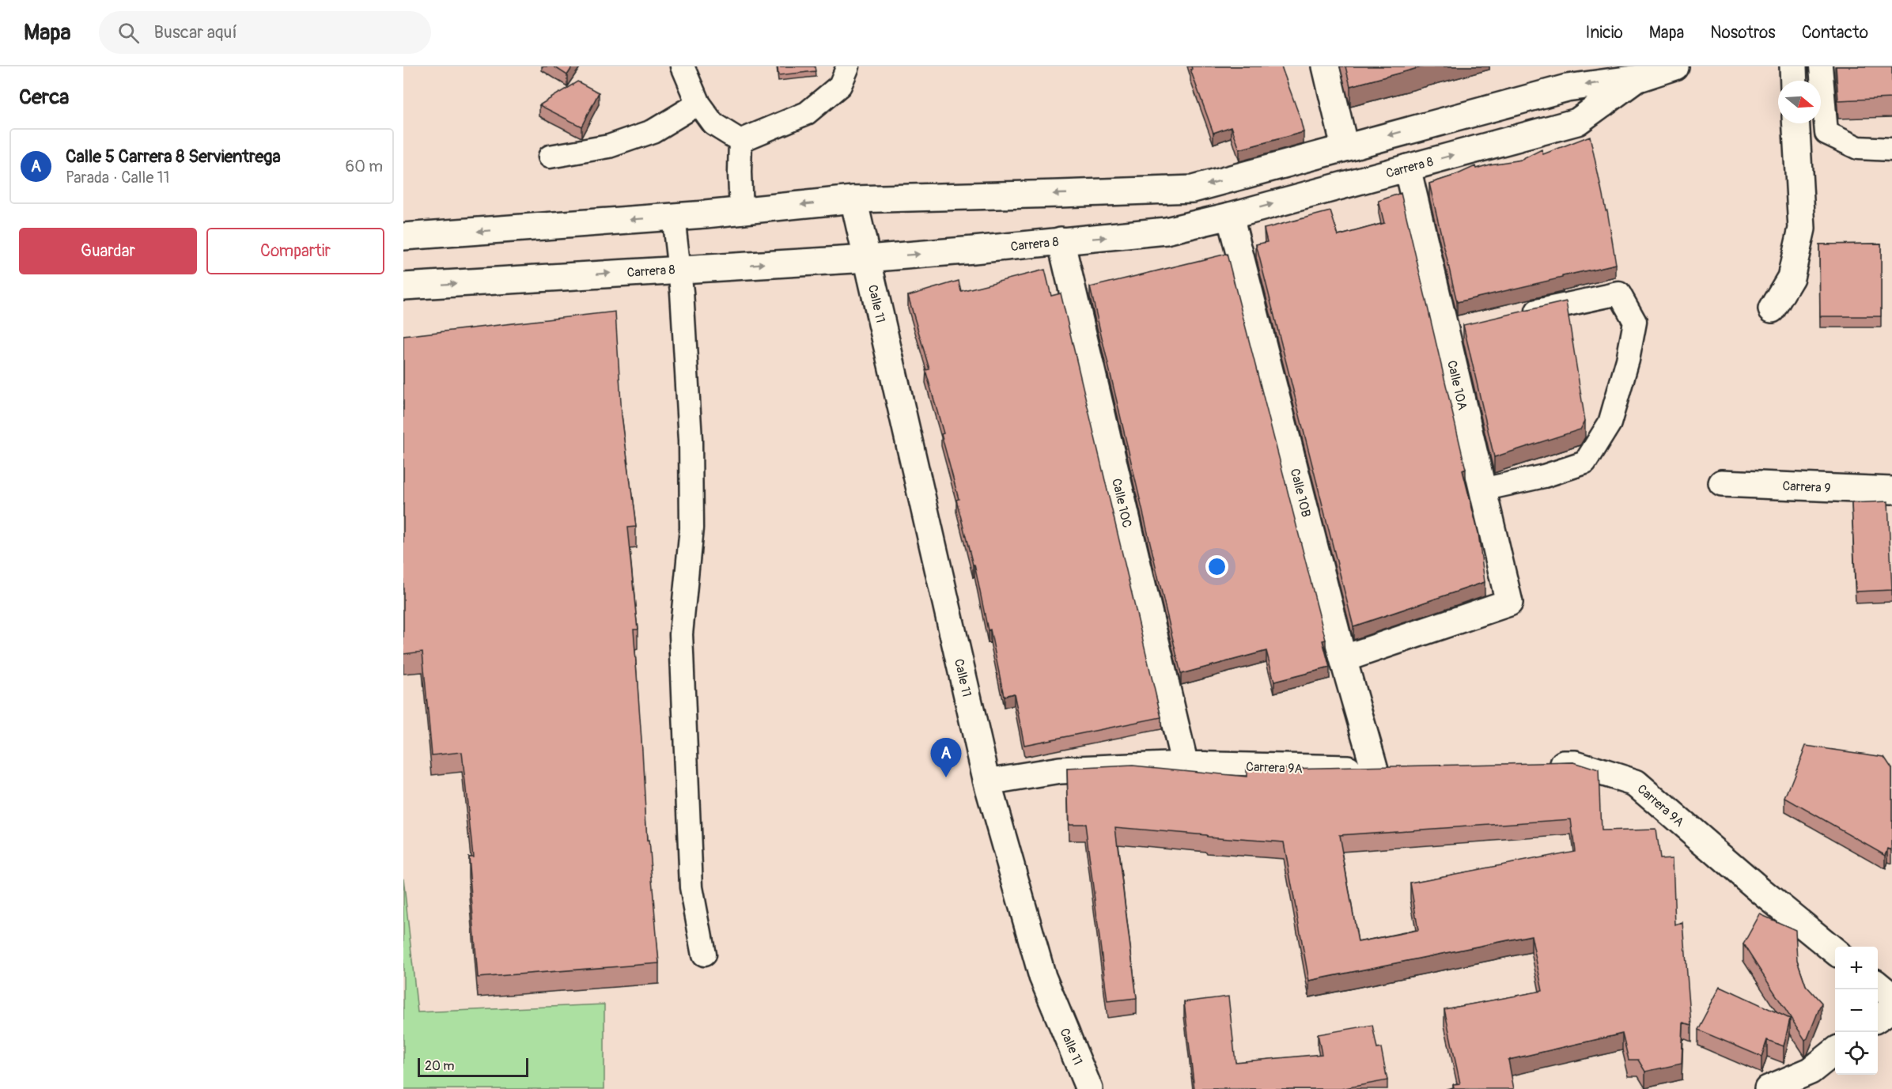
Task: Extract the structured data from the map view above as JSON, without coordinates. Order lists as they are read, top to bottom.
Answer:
{
  "streets": {
    "street": [
      "Carrera 8",
      "Calle 11",
      "Calle 10A",
      "Carrera 9",
      "Calle 10B",
      "Calle 10C",
      "Carrera 9A"
    ]
  },
  "crossings": [
    ["Carrera 8", "Calle 11"],
    ["Carrera 8", "Calle 10A"],
    ["Carrera 8", "Calle 10B"],
    ["Carrera 8", "Calle 10C"],
    ["Calle 11", "Carrera 9A"],
    ["Calle 10A", "Calle 10B"],
    ["Calle 10B", "Carrera 9A"],
    ["Calle 10C", "Carrera 9A"]
  ],
  "scale_bar": "20 m",
  "north": "right",
  "page": {
    "header": "Mapa",
    "search": "Buscar aquí",
    "nav": [
      "Inicio",
      "Mapa",
      "Nosotros",
      "Contacto"
    ],
    "heading": "Cerca",
    "list": [
      {
        "mark": "A",
        "name": "Calle 5 Carrera 8 Servientrega",
        "note": "Parada · Calle 11",
        "value": "60 m"
      }
    ],
    "buttons": ["Guardar", "Compartir"],
    "pins": "A",
    "map_buttons": ["+", "−"],
    "scale": "20 m"
  }
}
